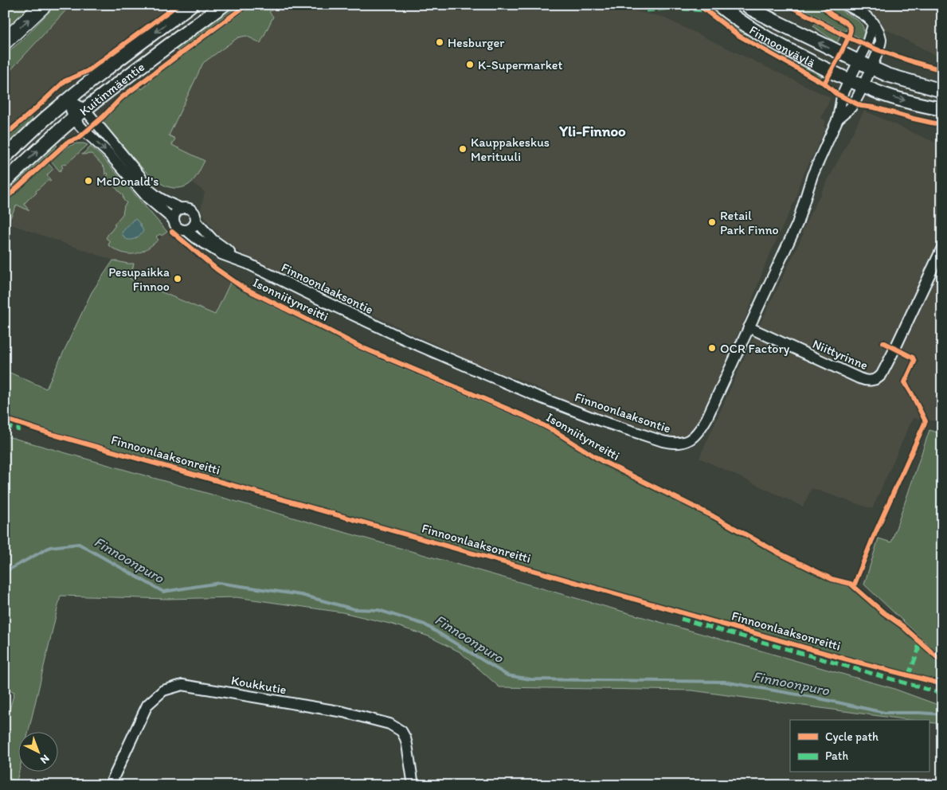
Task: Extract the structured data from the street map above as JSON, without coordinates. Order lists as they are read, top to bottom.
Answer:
{
  "streets": {
    "main road": ["Finnoonväylä", "Kuitinmäentie"],
    "street": ["Finnoonlaaksontie", "Niittyrinne", "Koukkutie"],
    "cycle path": ["Isonniitynreitti", "Finnoonlaaksonreitti"]
  },
  "crossings": [
    ["Finnoonväylä", "Finnoonlaaksontie"],
    ["Finnoonlaaksontie", "Niittyrinne"]
  ],
  "districts": ["Yli-Finnoo"],
  "water": ["Finnoonpuro"],
  "places": [
    "Hesburger",
    "K-Supermarket",
    "Kauppakeskus Merituuli",
    "McDonald's",
    "Retail Park Finno",
    "Pesupaikka Finnoo",
    "OCR Factory"
  ],
  "legend": ["Cycle path", "Path"],
  "north": "bottom right"
}
